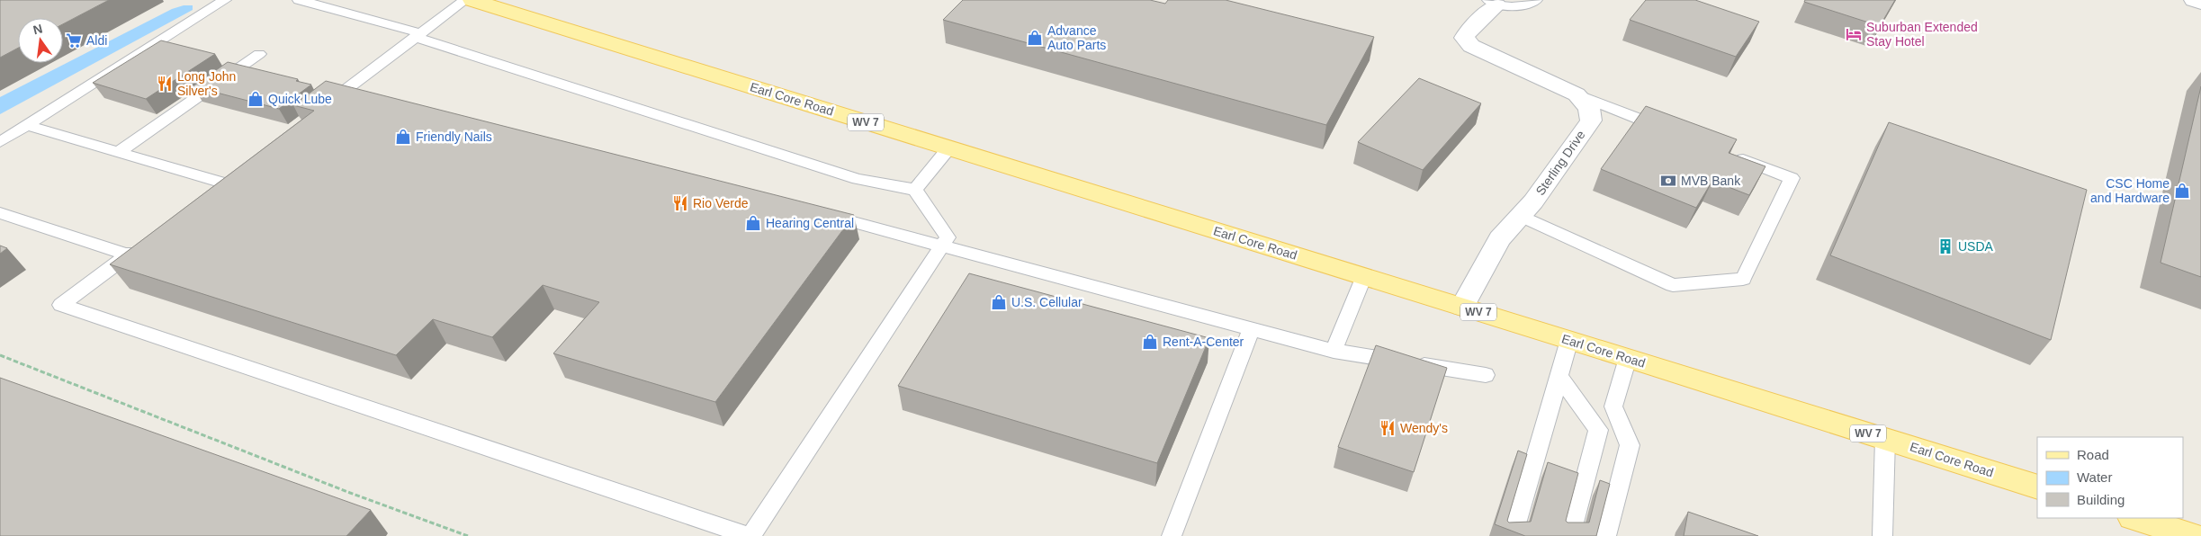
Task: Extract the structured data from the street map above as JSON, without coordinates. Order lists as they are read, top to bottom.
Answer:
{
  "streets": {
    "main road": ["Earl Core Road", "WV 7"],
    "street": ["Sterling Drive"]
  },
  "crossings": [
    ["Earl Core Road", "Sterling Drive"]
  ],
  "places": {
    "hotel": ["Suburban Extended Stay Hotel"],
    "shop": [
      "Advance Auto Parts",
      "Quick Lube",
      "Friendly Nails",
      "CSC Home and Hardware",
      "Hearing Central",
      "U.S. Cellular",
      "Rent-A-Center"
    ],
    "supermarket": ["Aldi"],
    "restaurant": ["Long John Silver's", "Rio Verde", "Wendy's"],
    "bank": ["MVB Bank"],
    "building": ["USDA"]
  },
  "legend": ["Road", "Water", "Building"],
  "north": "top"
}
